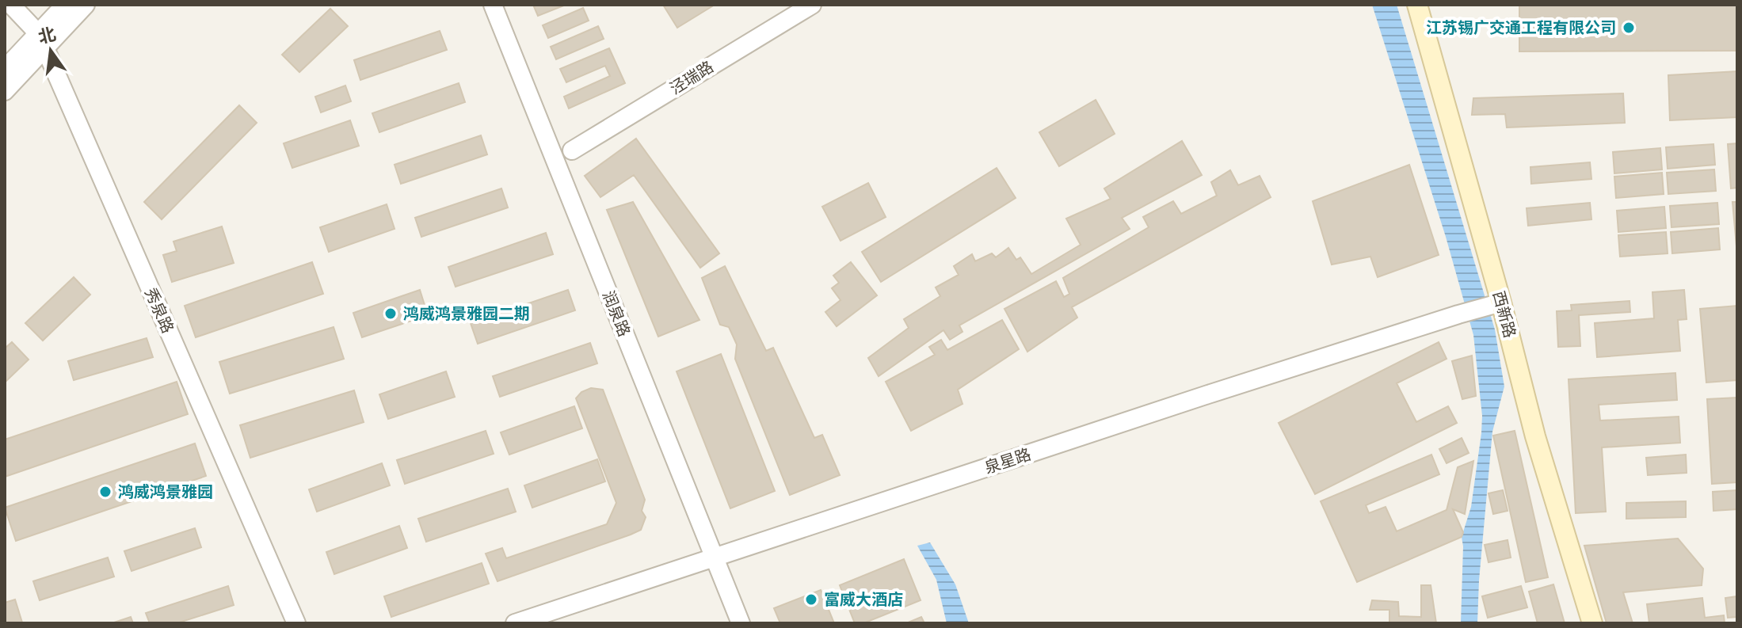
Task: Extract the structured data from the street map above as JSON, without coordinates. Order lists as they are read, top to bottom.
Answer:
{
  "streets": {
    "main road": ["西新路"],
    "street": [
      "泾瑞路",
      "秀泉路",
      "润泉路",
      "泉星路"
    ]
  },
  "crossings": [
    ["润泉路", "泉星路"],
    ["西新路", "泉星路"]
  ],
  "places": [
    "江苏锡广交通工程有限公司",
    "鸿威鸿景雅园二期",
    "鸿威鸿景雅园",
    "富威大酒店"
  ],
  "north": "top"
}
